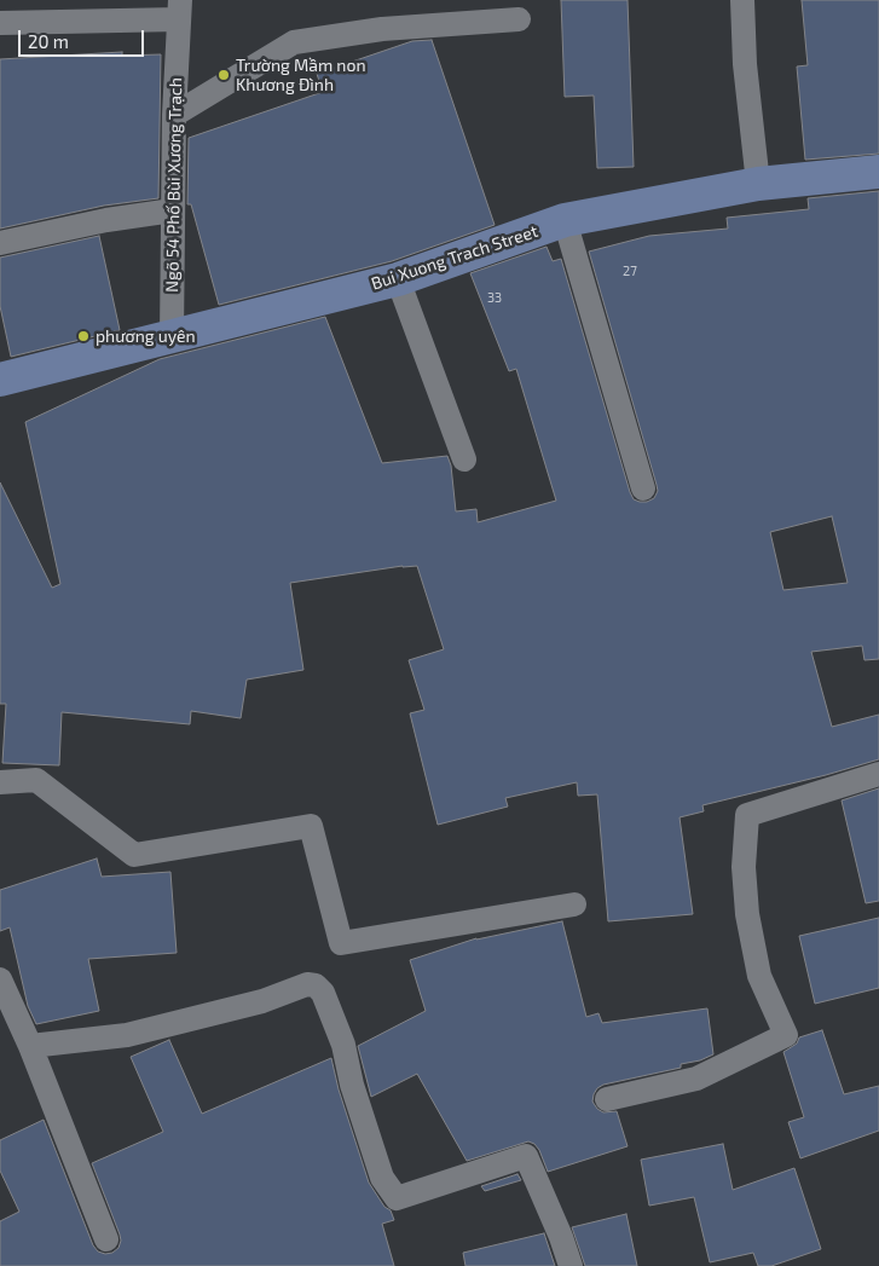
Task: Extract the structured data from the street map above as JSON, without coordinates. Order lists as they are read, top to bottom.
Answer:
{
  "streets": {
    "street": ["Bui Xuong Trach Street"],
    "lane": ["Ngõ 54 Phố Bùi Xương Trạch"]
  },
  "crossings": [
    ["Ngõ 54 Phố Bùi Xương Trạch", "Bui Xuong Trach Street"]
  ],
  "places": ["Trường Mầm non Khương Đình", "phương uyên"],
  "house_numbers": ["27", "33"],
  "scale_bar": "20 m"
}
